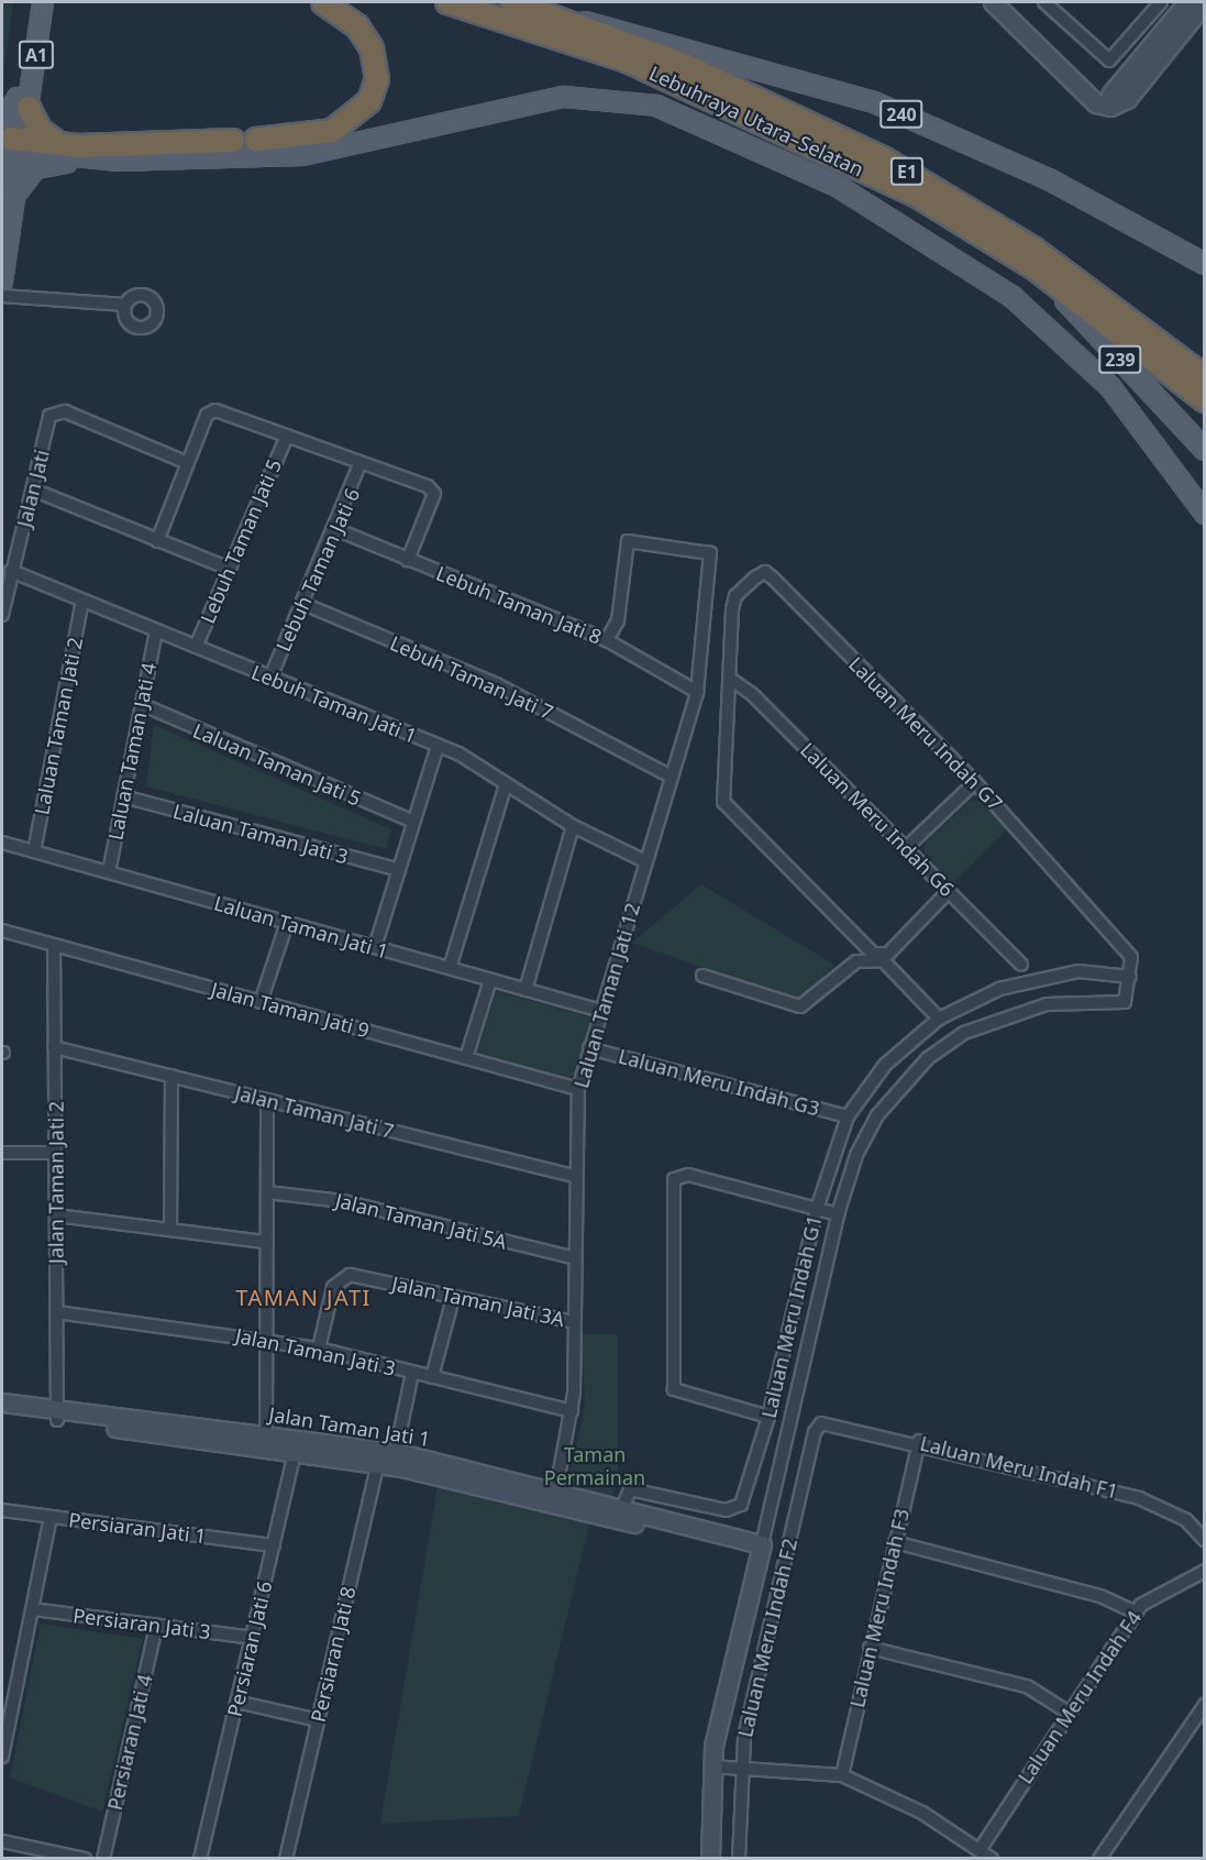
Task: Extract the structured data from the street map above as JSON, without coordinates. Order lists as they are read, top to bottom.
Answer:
{
  "streets": {
    "highway": ["Lebuhraya Utara–Selatan", "E1"],
    "main road": ["A1", "240", "239"],
    "street": [
      "Jalan Jati",
      "Lebuh Taman Jati 5",
      "Lebuh Taman Jati 6",
      "Lebuh Taman Jati 8",
      "Lebuh Taman Jati 7",
      "Lebuh Taman Jati 1",
      "Laluan Taman Jati 2",
      "Laluan Meru Indah G7",
      "Laluan Taman Jati 4",
      "Laluan Taman Jati 5",
      "Laluan Meru Indah G6",
      "Laluan Taman Jati 3",
      "Laluan Taman Jati 1",
      "Laluan Taman Jati 12",
      "Jalan Taman Jati 9",
      "Laluan Meru Indah G3",
      "Jalan Taman Jati 7",
      "Jalan Taman Jati 2",
      "Jalan Taman Jati 5A",
      "Jalan Taman Jati 3A",
      "Laluan Meru Indah G1",
      "Jalan Taman Jati 3",
      "Jalan Taman Jati 1",
      "Laluan Meru Indah F1",
      "Persiaran Jati 1",
      "Laluan Meru Indah F3",
      "Persiaran Jati 3",
      "Laluan Meru Indah F2",
      "Persiaran Jati 6",
      "Persiaran Jati 8",
      "Laluan Meru Indah F4",
      "Persiaran Jati 4"
    ]
  },
  "crossings": [
    ["240", "Lebuhraya Utara–Selatan"],
    ["Lebuhraya Utara–Selatan", "239"],
    ["Jalan Jati", "Lebuh Taman Jati 1"],
    ["Lebuh Taman Jati 5", "Lebuh Taman Jati 1"],
    ["Lebuh Taman Jati 6", "Lebuh Taman Jati 8"],
    ["Lebuh Taman Jati 6", "Lebuh Taman Jati 7"],
    ["Lebuh Taman Jati 6", "Lebuh Taman Jati 1"],
    ["Lebuh Taman Jati 8", "Laluan Taman Jati 12"],
    ["Lebuh Taman Jati 7", "Laluan Taman Jati 12"],
    ["Lebuh Taman Jati 1", "Laluan Taman Jati 2"],
    ["Lebuh Taman Jati 1", "Laluan Taman Jati 4"],
    ["Lebuh Taman Jati 1", "Laluan Taman Jati 12"],
    ["Laluan Taman Jati 2", "Laluan Taman Jati 1"],
    ["Laluan Meru Indah G7", "Laluan Meru Indah G6"],
    ["Laluan Meru Indah G7", "Laluan Meru Indah G1"],
    ["Laluan Taman Jati 4", "Laluan Taman Jati 5"],
    ["Laluan Taman Jati 4", "Laluan Taman Jati 3"],
    ["Laluan Taman Jati 4", "Laluan Taman Jati 1"],
    ["Laluan Taman Jati 1", "Laluan Taman Jati 12"],
    ["Laluan Taman Jati 12", "Jalan Taman Jati 9"],
    ["Laluan Taman Jati 12", "Laluan Meru Indah G3"],
    ["Laluan Taman Jati 12", "Jalan Taman Jati 7"],
    ["Laluan Taman Jati 12", "Jalan Taman Jati 5A"],
    ["Laluan Taman Jati 12", "Jalan Taman Jati 3A"],
    ["Laluan Taman Jati 12", "Jalan Taman Jati 3"],
    ["Laluan Taman Jati 12", "Jalan Taman Jati 1"],
    ["Jalan Taman Jati 9", "Jalan Taman Jati 2"],
    ["Laluan Meru Indah G3", "Laluan Meru Indah G1"],
    ["Jalan Taman Jati 7", "Jalan Taman Jati 2"],
    ["Jalan Taman Jati 2", "Jalan Taman Jati 3"],
    ["Jalan Taman Jati 2", "Jalan Taman Jati 1"],
    ["Jalan Taman Jati 3A", "Jalan Taman Jati 3"],
    ["Laluan Meru Indah G1", "Jalan Taman Jati 1"],
    ["Jalan Taman Jati 3", "Persiaran Jati 8"],
    ["Jalan Taman Jati 1", "Persiaran Jati 6"],
    ["Jalan Taman Jati 1", "Persiaran Jati 8"],
    ["Laluan Meru Indah F1", "Laluan Meru Indah F3"],
    ["Laluan Meru Indah F1", "Laluan Meru Indah F2"],
    ["Persiaran Jati 1", "Persiaran Jati 6"],
    ["Persiaran Jati 3", "Persiaran Jati 6"],
    ["Persiaran Jati 3", "Persiaran Jati 4"]
  ],
  "districts": ["TAMAN JATI"],
  "parks": ["Taman Permainan"]
}
